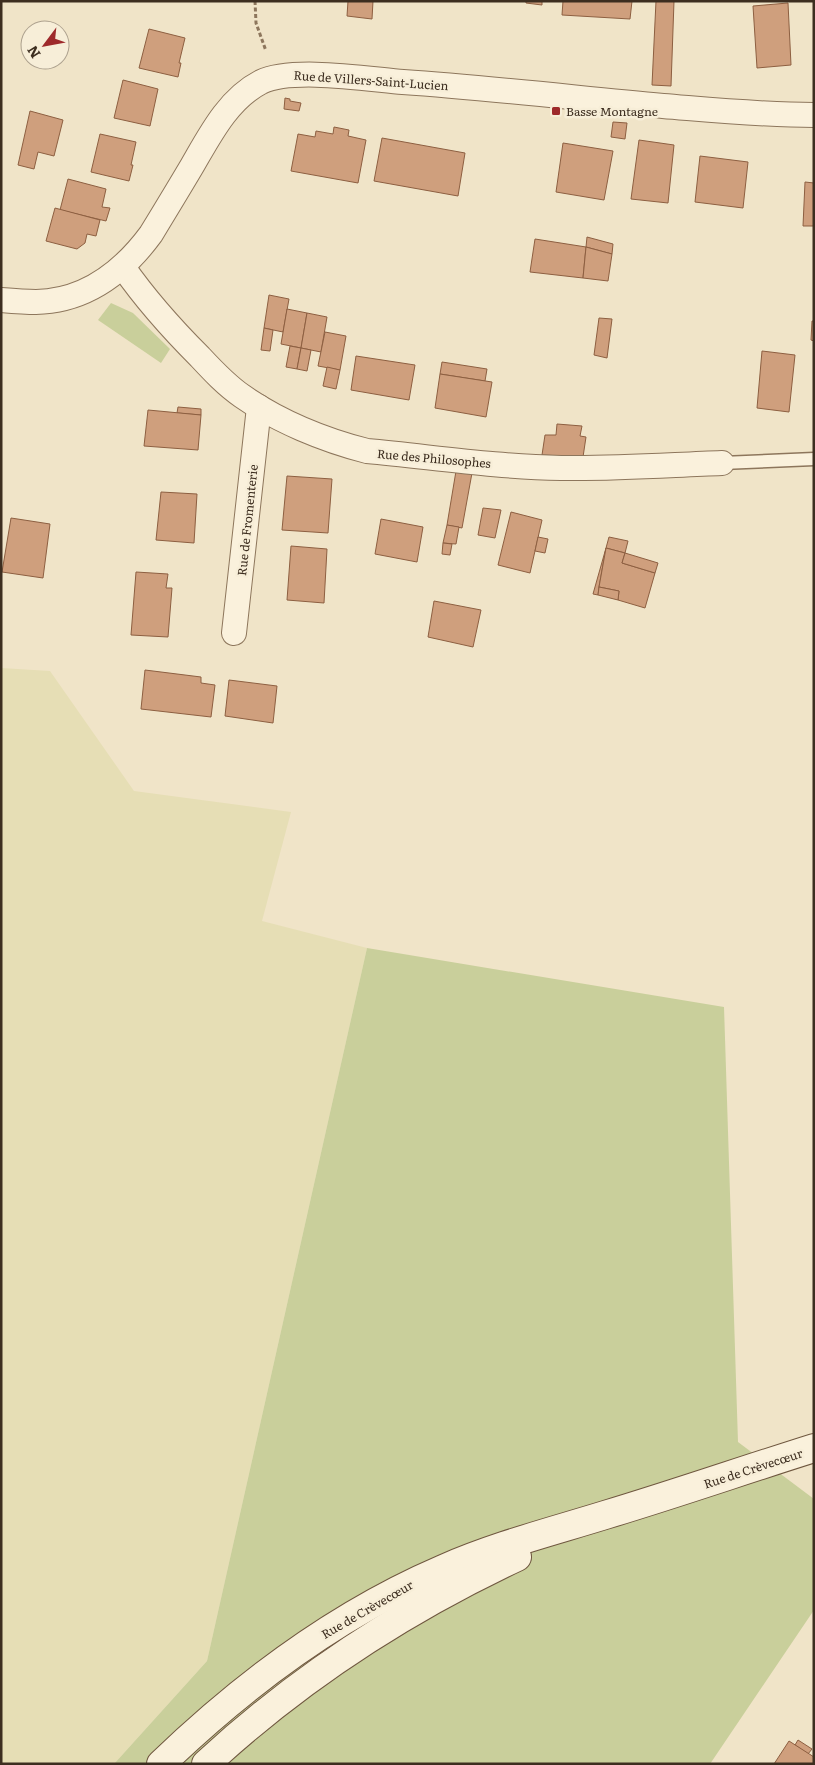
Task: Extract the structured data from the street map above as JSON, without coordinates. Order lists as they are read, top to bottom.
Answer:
{
  "streets": {
    "main road": ["Rue de Crèvecœur"],
    "street": ["Rue de Villers-Saint-Lucien", "Rue des Philosophes", "Rue de Fromenterie"]
  },
  "crossings": [
    ["Rue de Villers-Saint-Lucien", "Rue des Philosophes"],
    ["Rue des Philosophes", "Rue de Fromenterie"]
  ],
  "places": {
    "transit": ["Basse Montagne"]
  },
  "north": "bottom left"
}
